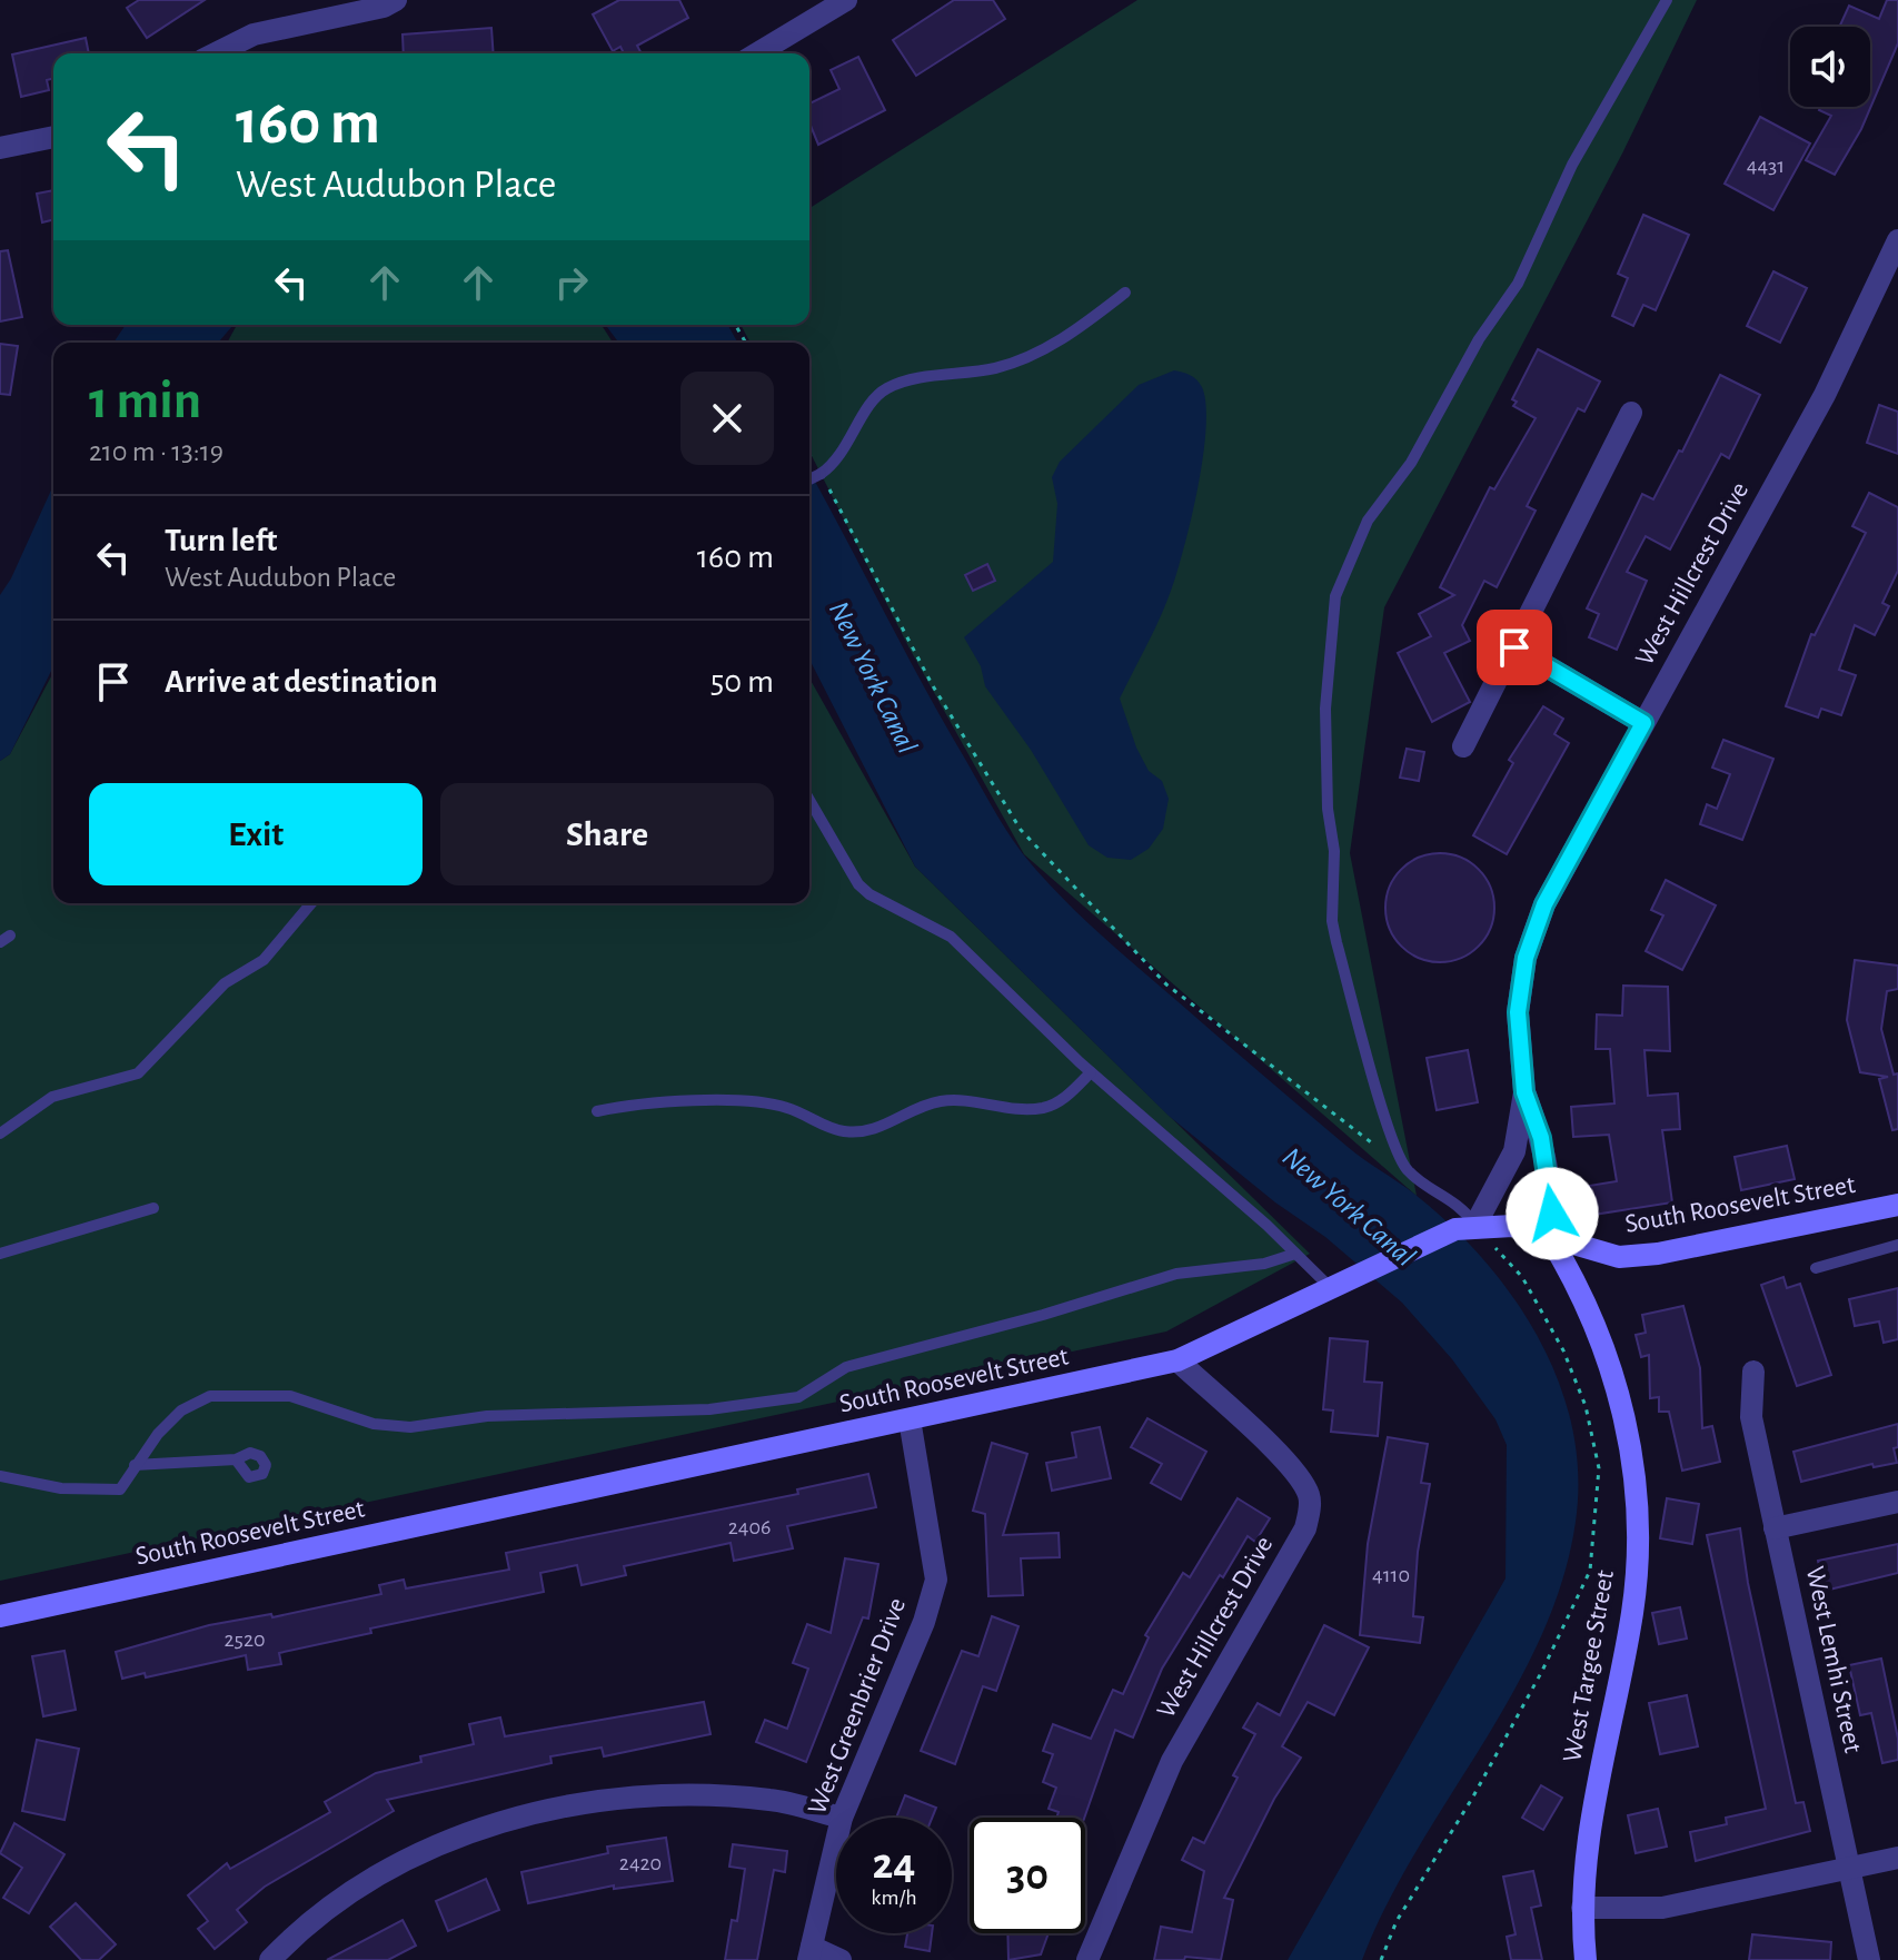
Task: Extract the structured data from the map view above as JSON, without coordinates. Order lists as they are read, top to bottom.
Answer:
{
  "streets": {
    "street": [
      "West Hillcrest Drive",
      "South Roosevelt Street",
      "West Lemhi Street",
      "West Targee Street",
      "West Greenbrier Drive"
    ]
  },
  "crossings": [
    ["West Hillcrest Drive", "South Roosevelt Street"],
    ["West Hillcrest Drive", "West Targee Street"],
    ["South Roosevelt Street", "West Targee Street"],
    ["South Roosevelt Street", "West Greenbrier Drive"]
  ],
  "water": ["New York Canal"],
  "house_numbers": [
    "4431",
    "2406",
    "4110",
    "2520",
    "2420"
  ],
  "page": {
    "turn": ["160 m", "West Audubon Place"],
    "heading": ["1 min", "210 m · 13:19"],
    "list": [
      {
        "name": "Turn left",
        "note": "West Audubon Place",
        "value": "160 m"
      },
      {
        "name": "Arrive at destination",
        "value": "50 m"
      }
    ],
    "buttons": ["Exit", "Share"],
    "speed": "24 km/h",
    "limit": "30"
  }
}
